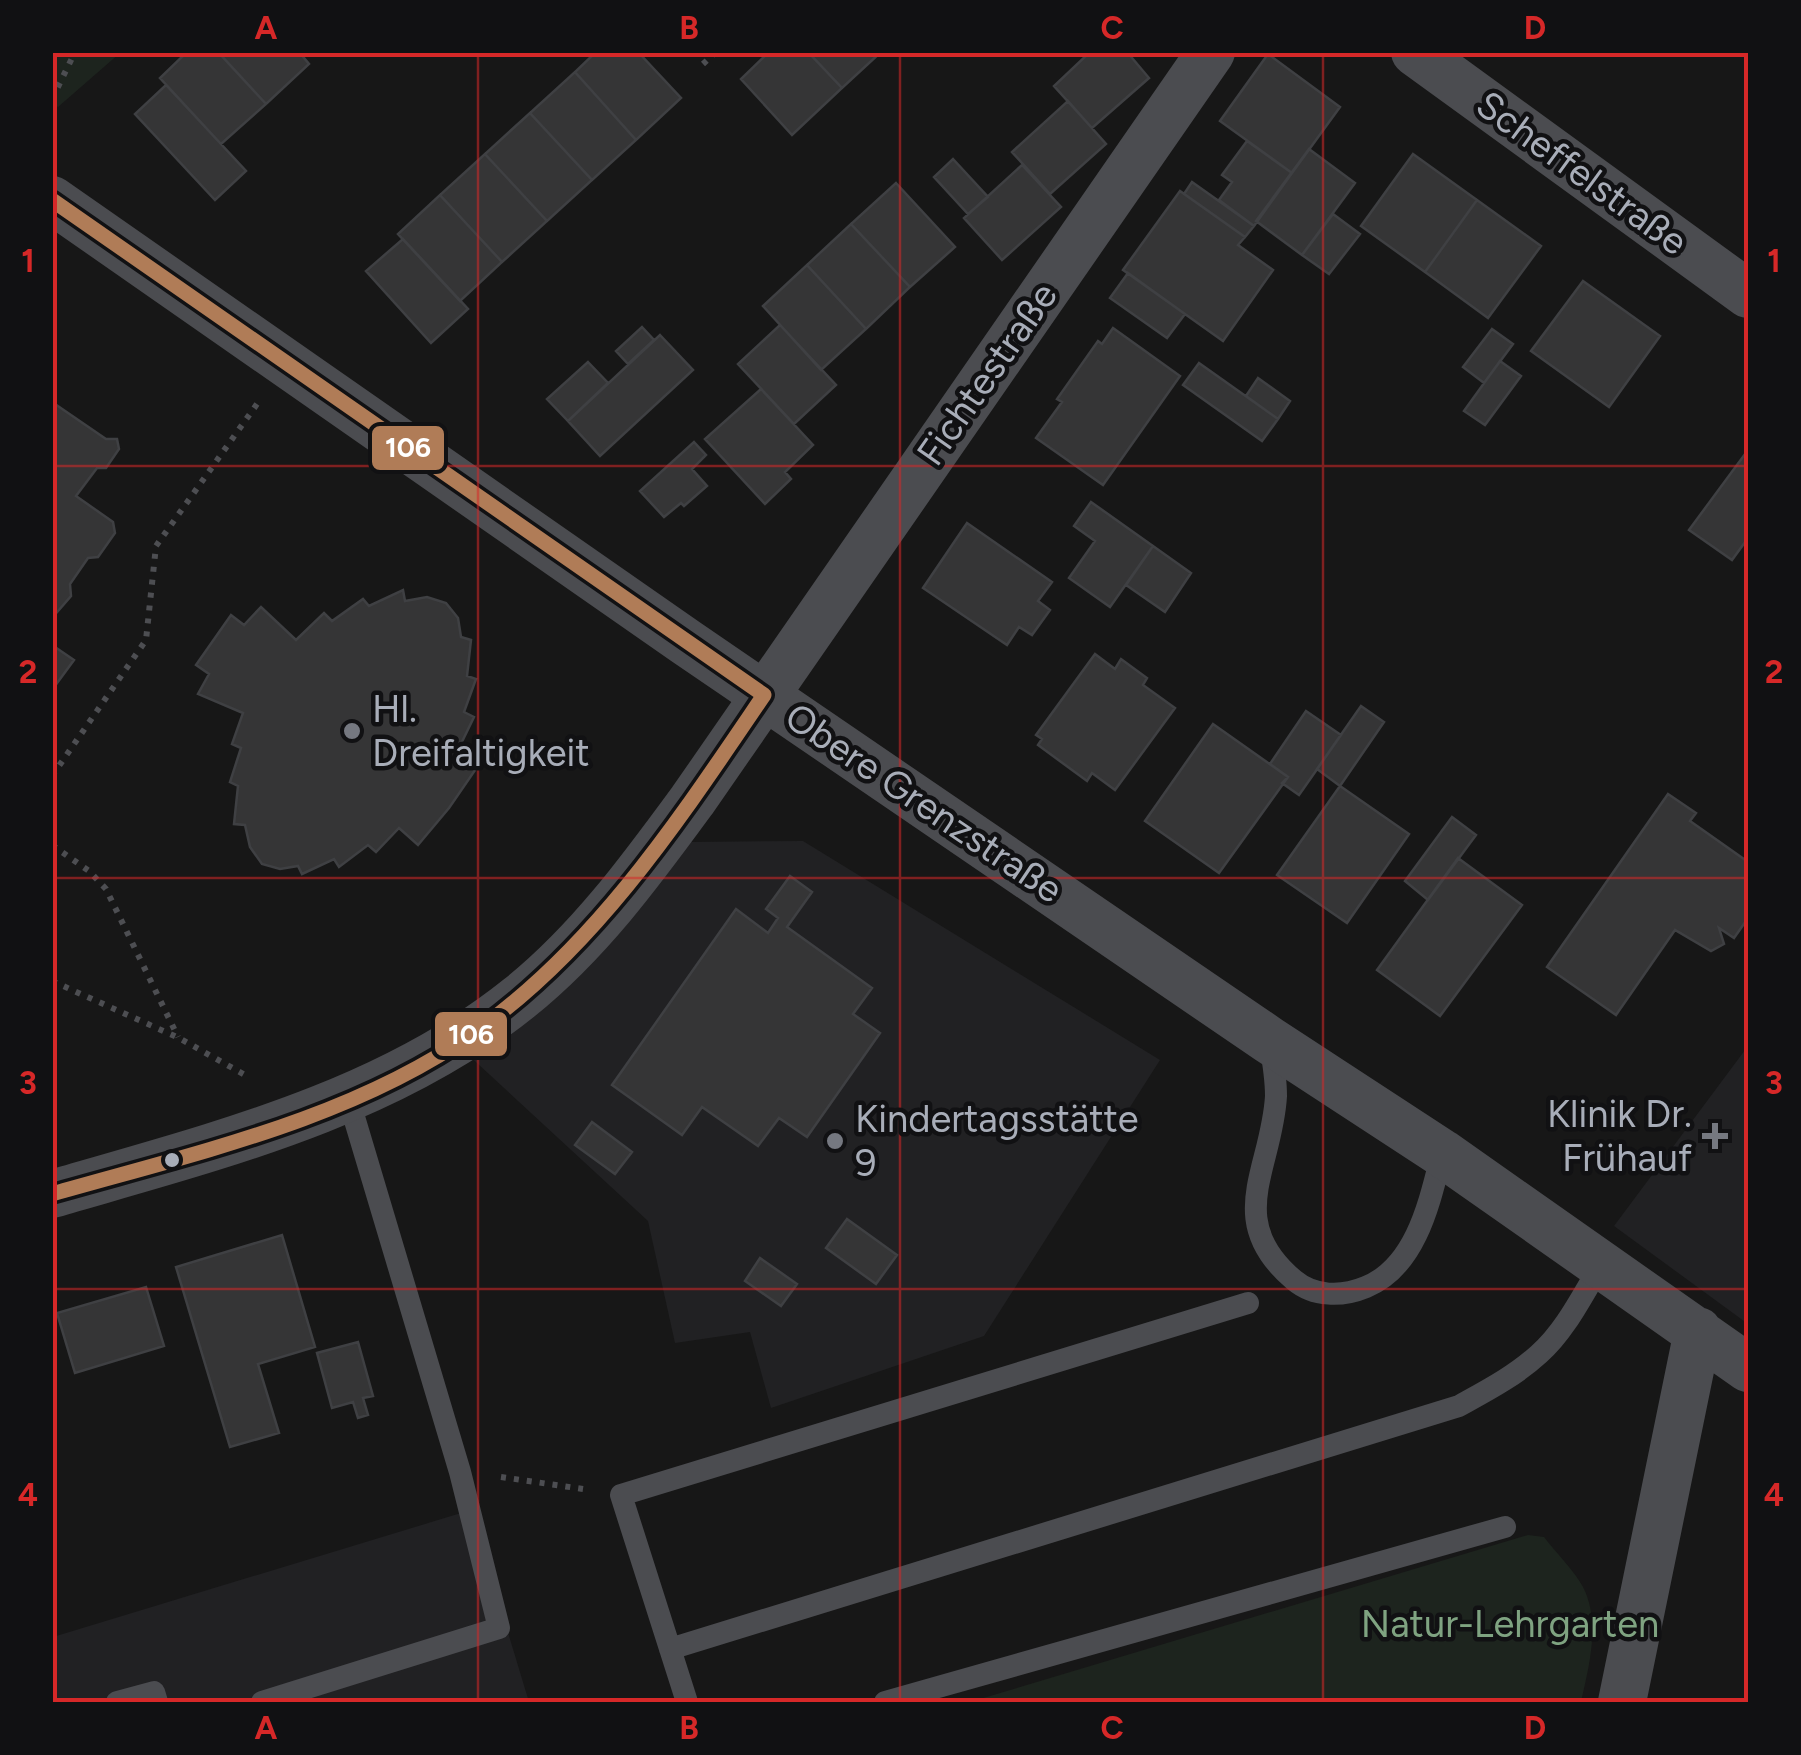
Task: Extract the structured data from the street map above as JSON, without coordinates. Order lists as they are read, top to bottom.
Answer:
{
  "streets": {
    "street": ["Scheffelstraße", "Fichtestraße", "Obere Grenzstraße"]
  },
  "crossings": [
    ["Fichtestraße", "Obere Grenzstraße"]
  ],
  "parks": ["Natur-Lehrgarten"],
  "places": {
    "other": ["Hl. Dreifaltigkeit", "Kindertagsstätte 9"],
    "health": ["Klinik Dr. Frühauf"]
  },
  "lines": ["transit line 106"],
  "grid": {
    "columns": [
      "A",
      "B",
      "C",
      "D"
    ],
    "rows": [
      "1",
      "2",
      "3",
      "4"
    ]
  }
}
